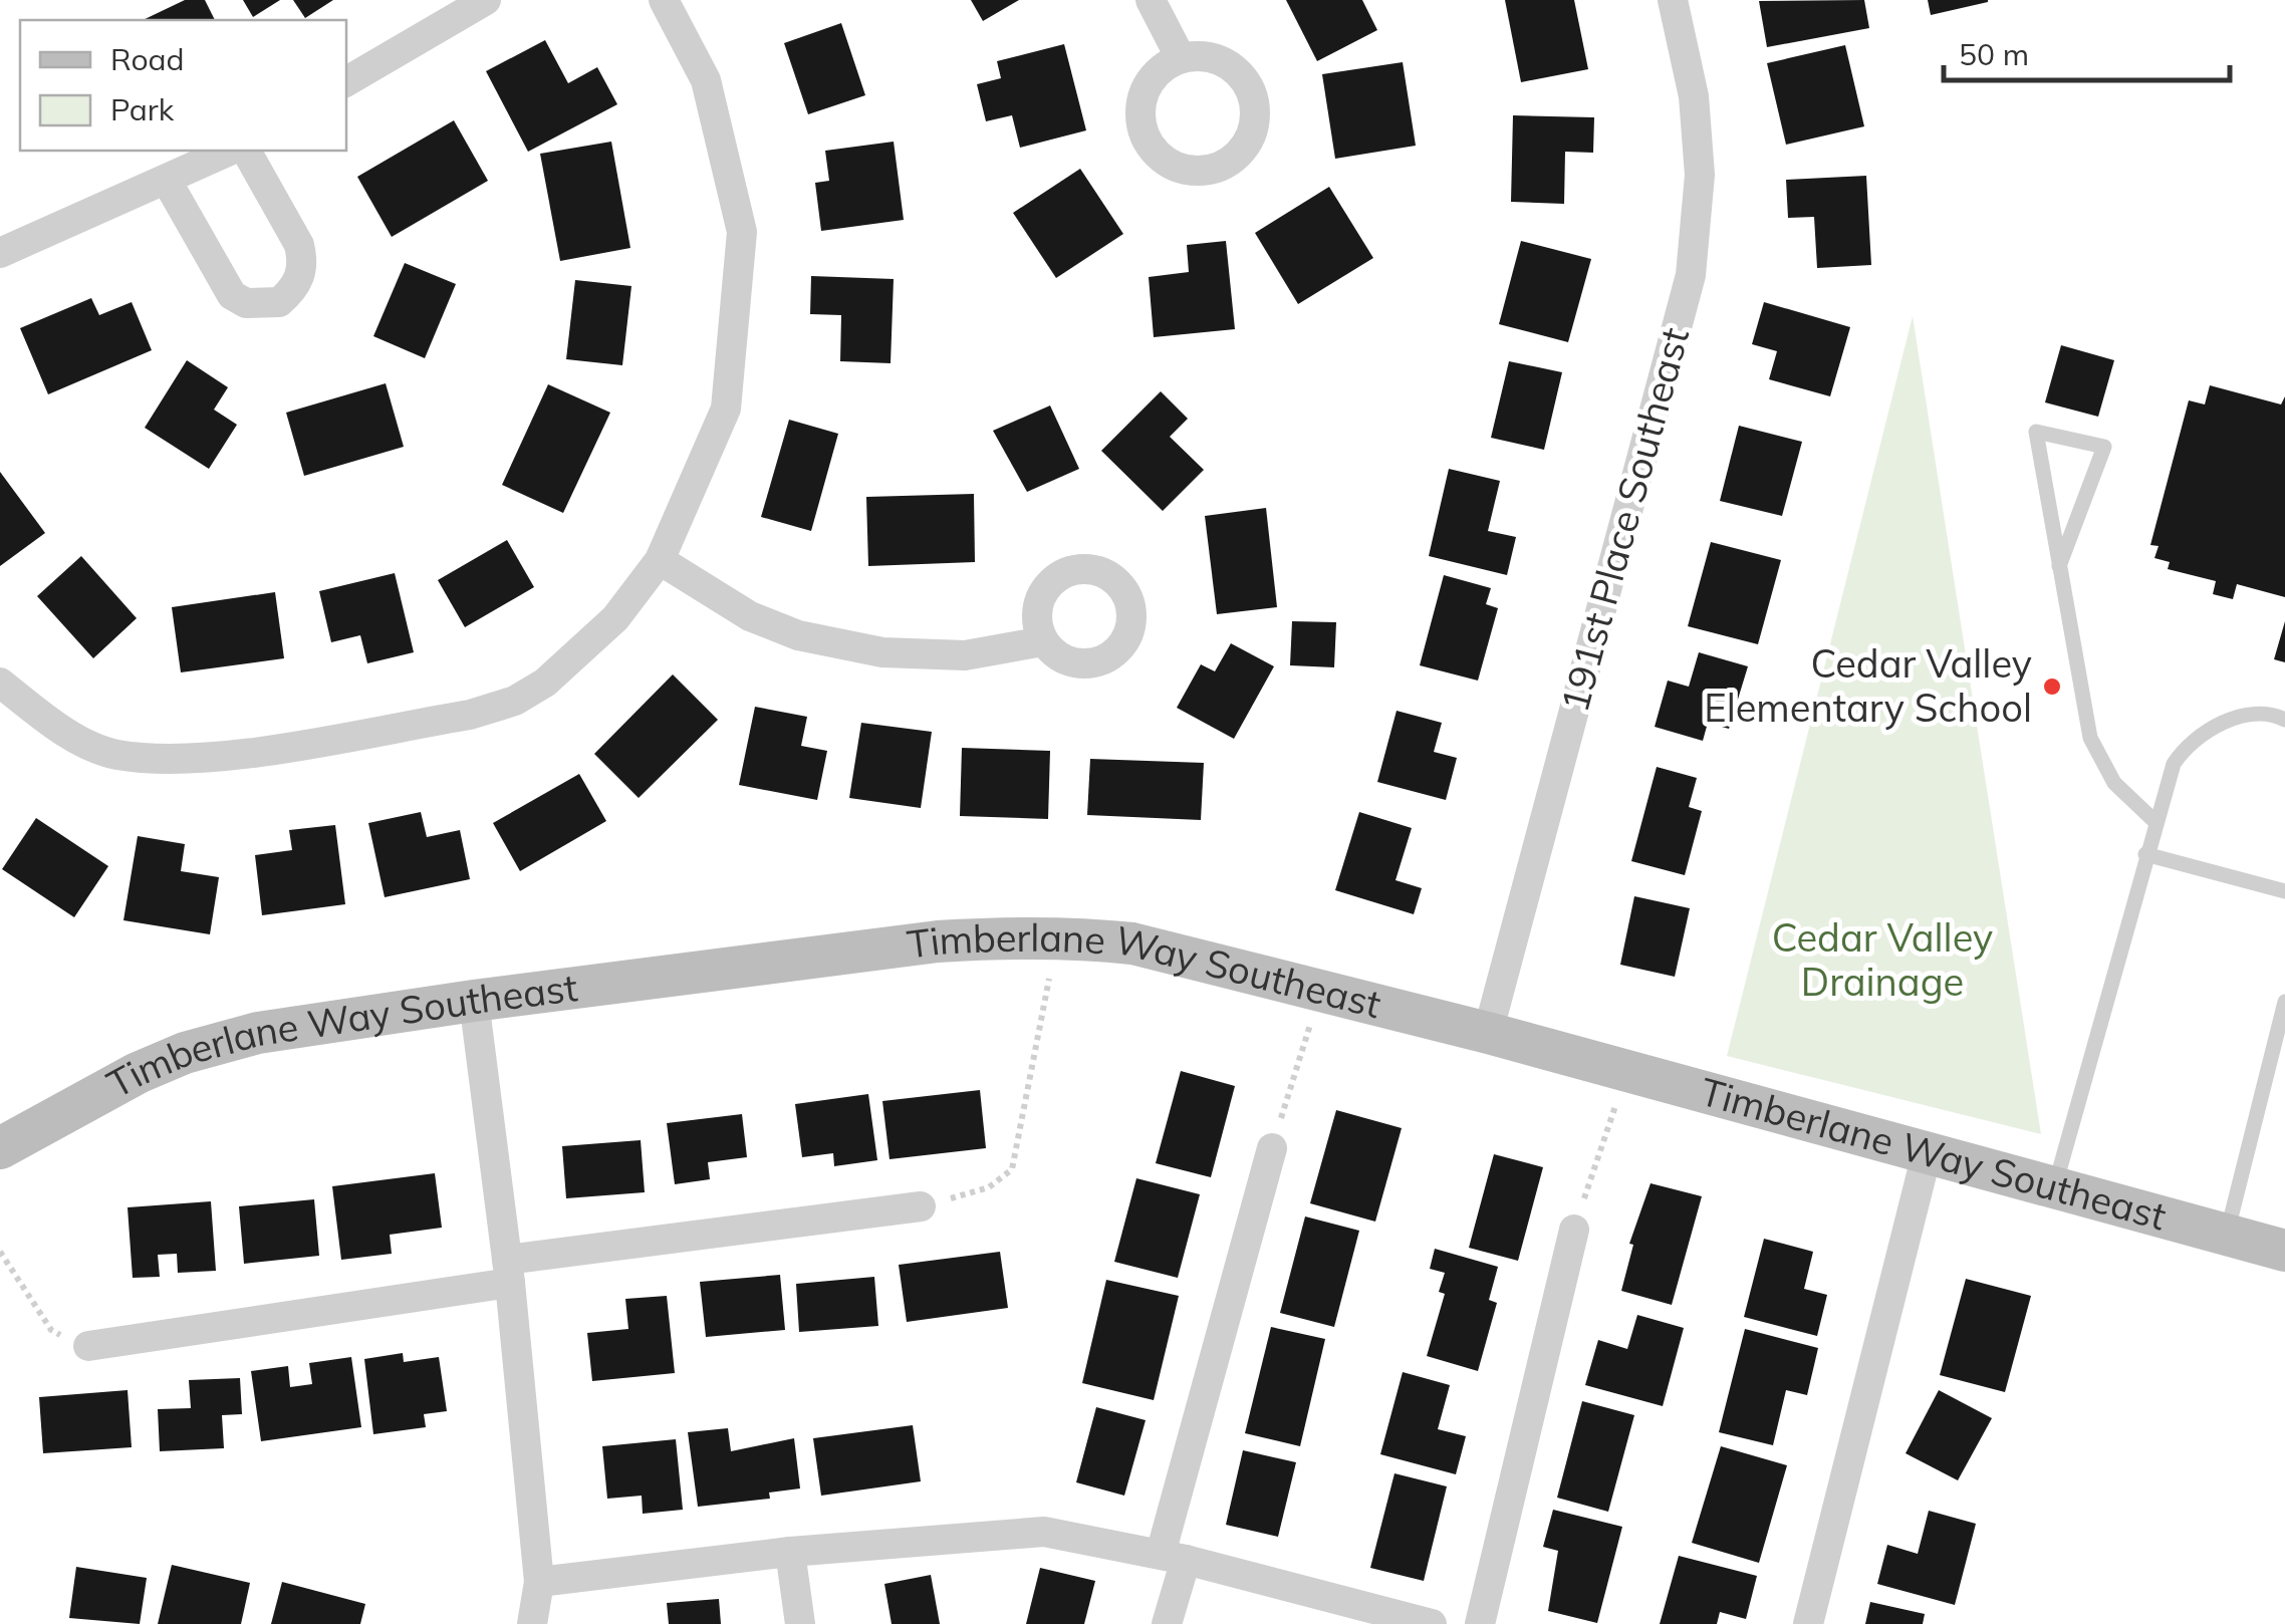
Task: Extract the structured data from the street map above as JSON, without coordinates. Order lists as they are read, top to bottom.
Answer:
{
  "streets": {
    "street": ["191st Place Southeast", "Timberlane Way Southeast"]
  },
  "crossings": [
    ["191st Place Southeast", "Timberlane Way Southeast"]
  ],
  "parks": ["Cedar Valley Drainage"],
  "places": ["Cedar Valley Elementary School"],
  "legend": ["Road", "Park"],
  "scale_bar": "50 m"
}
